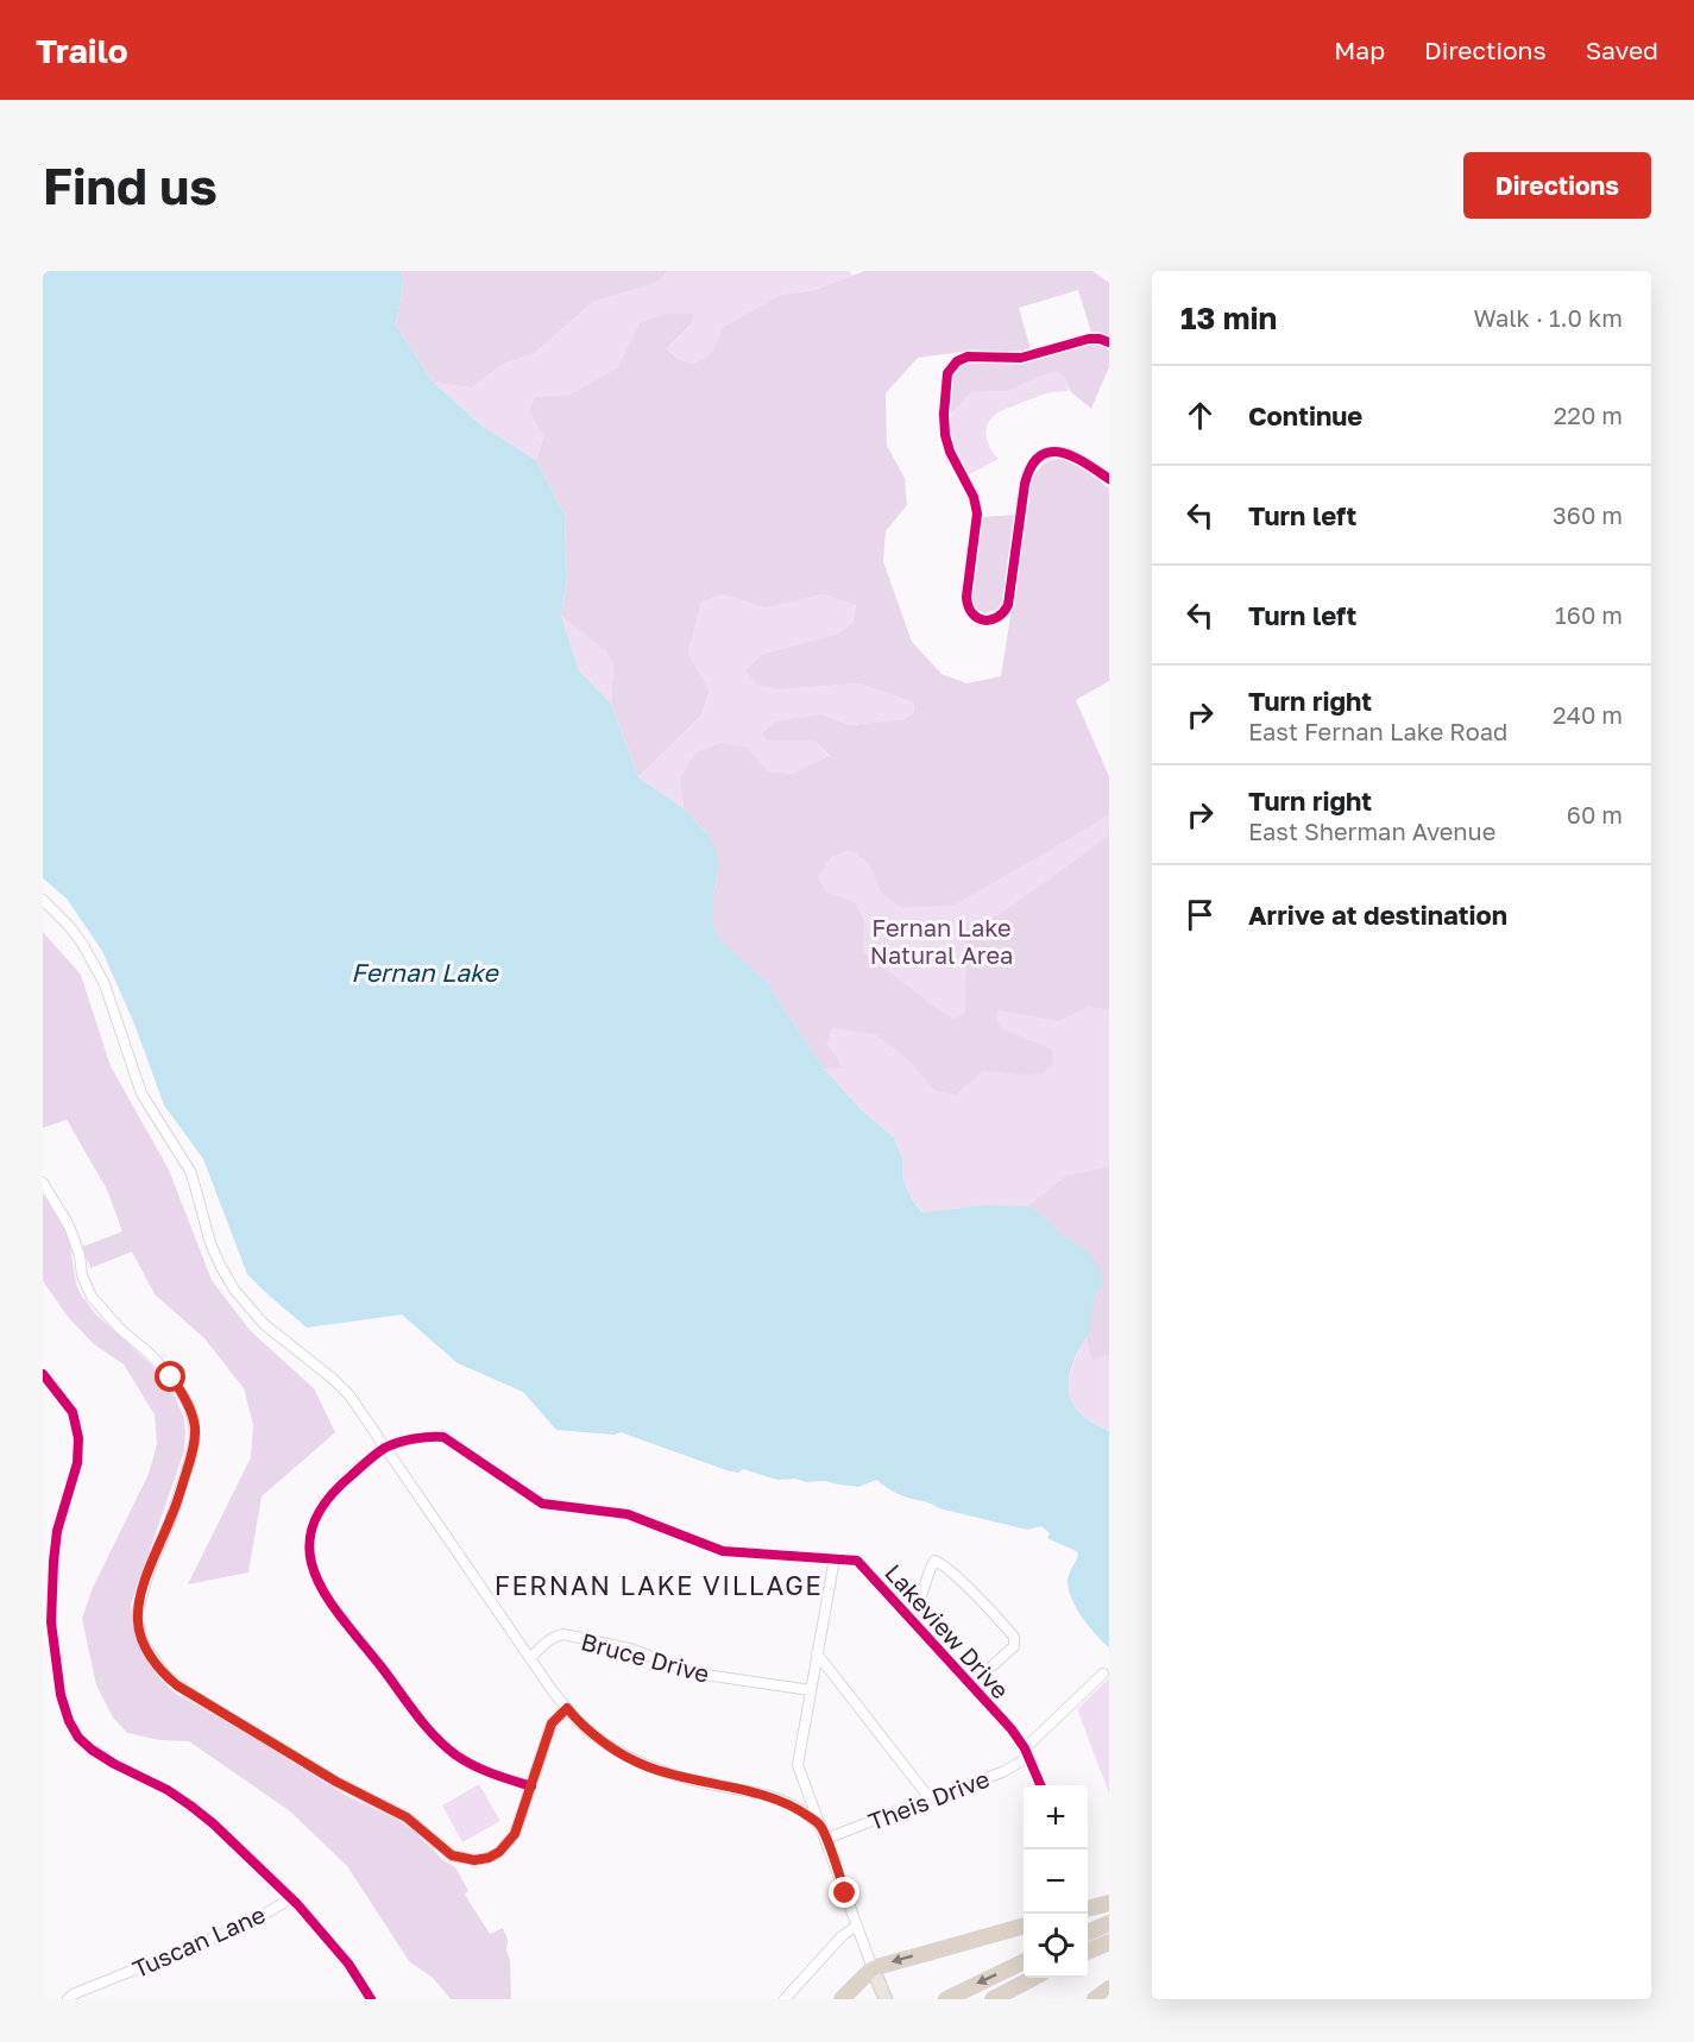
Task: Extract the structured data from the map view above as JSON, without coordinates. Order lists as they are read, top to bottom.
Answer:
{
  "streets": {
    "street": [
      "Lakeview Drive",
      "Bruce Drive",
      "Theis Drive",
      "Tuscan Lane"
    ]
  },
  "crossings": [
    ["Lakeview Drive", "Theis Drive"]
  ],
  "districts": ["FERNAN LAKE VILLAGE"],
  "water": ["Fernan Lake"],
  "parks": ["Fernan Lake Natural Area"],
  "page": {
    "header": "Trailo",
    "nav": ["Map", "Directions", "Saved"],
    "buttons": "Directions",
    "title": "Find us",
    "heading": ["13 min", "Walk · 1.0 km"],
    "list": [
      ["Continue", "220 m"],
      ["Turn left", "360 m"],
      ["Turn left", "160 m"],
      ["Turn right", "East Fernan Lake Road", "240 m"],
      ["Turn right", "East Sherman Avenue", "60 m"],
      "Arrive at destination"
    ],
    "map_buttons": ["+", "−"]
  }
}
